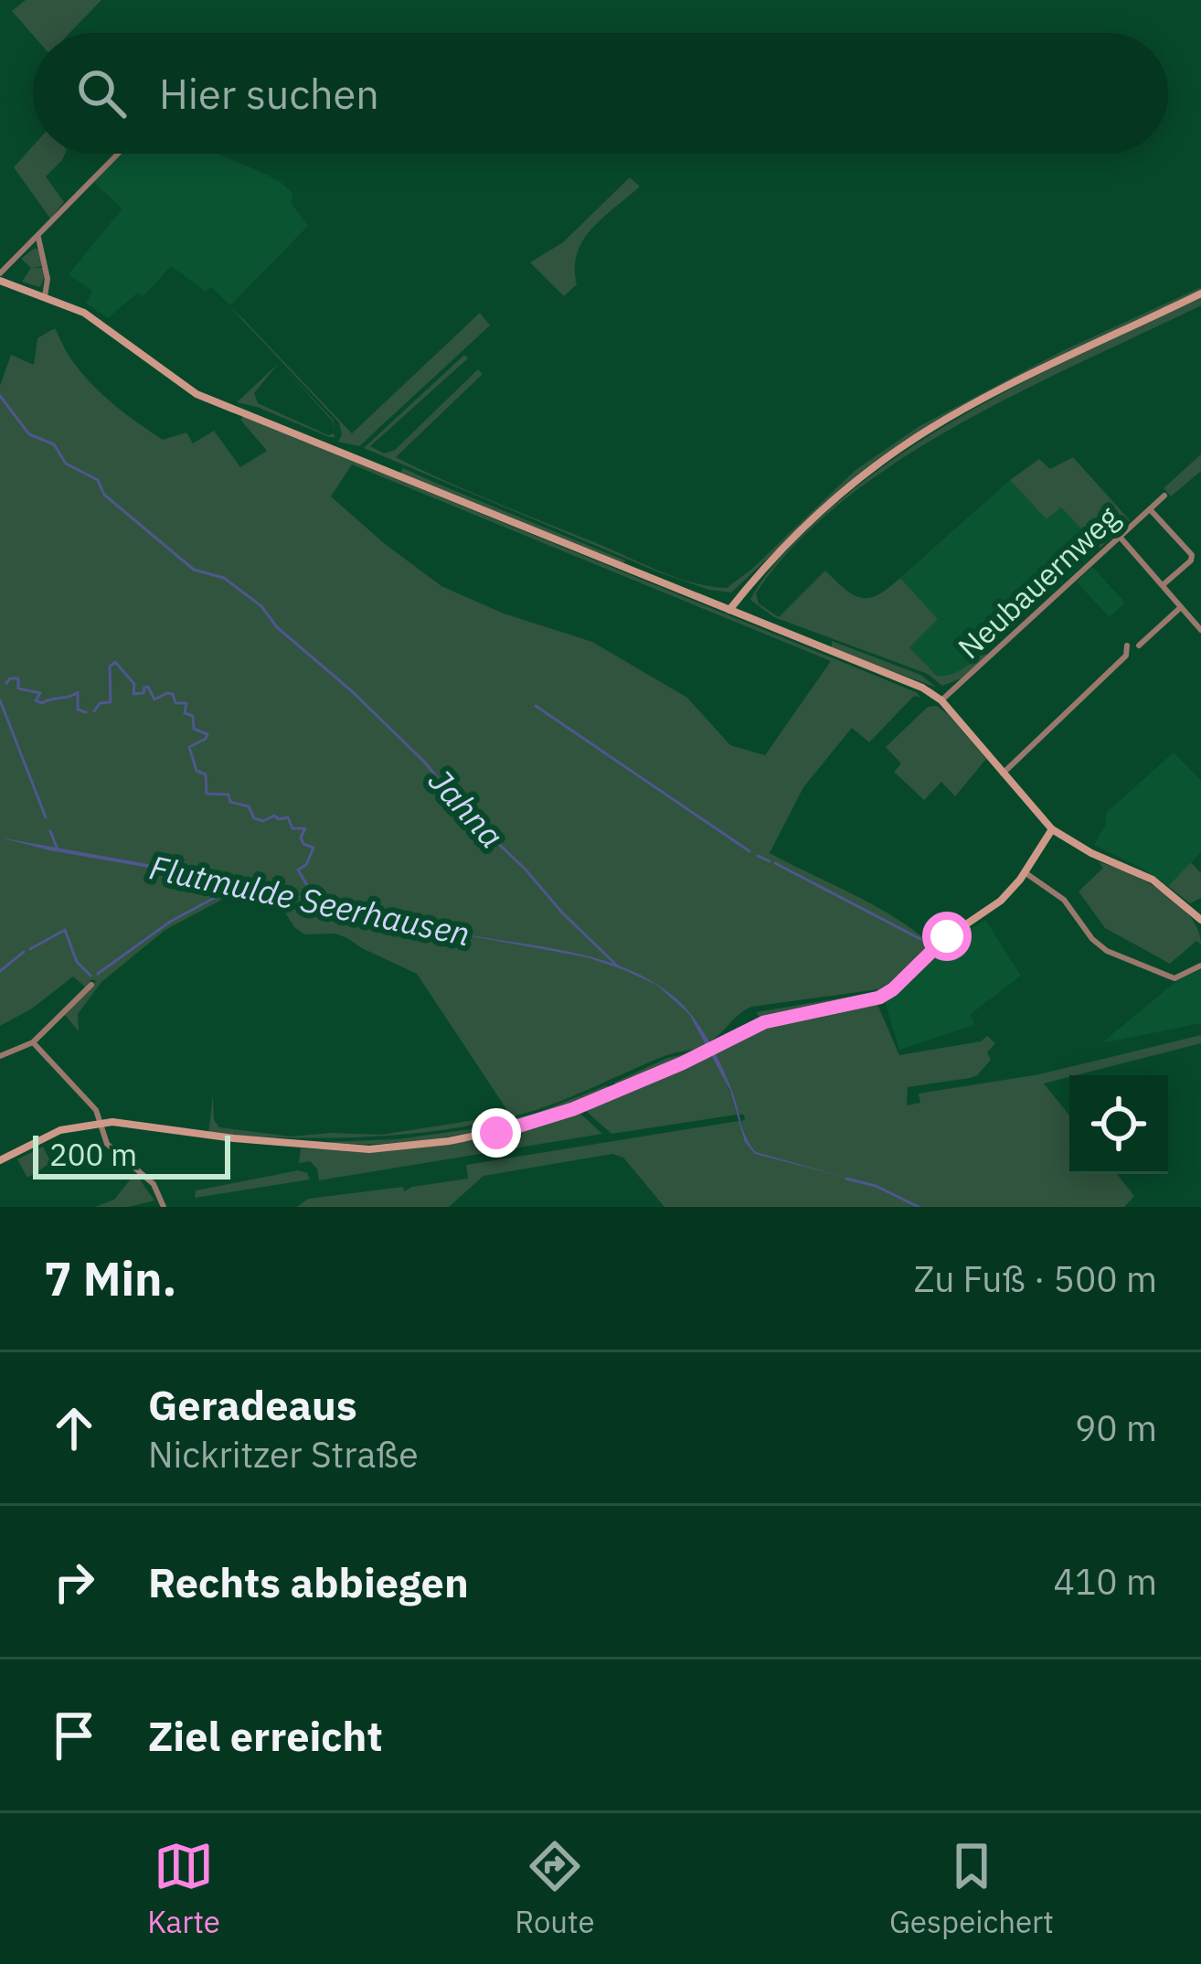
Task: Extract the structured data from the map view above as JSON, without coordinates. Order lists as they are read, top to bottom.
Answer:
{
  "streets": {
    "street": ["Neubauernweg"]
  },
  "water": ["Jahna", "Flutmulde Seerhausen"],
  "scale_bar": "200 m",
  "page": {
    "search": "Hier suchen",
    "scale": "200 m",
    "heading": ["7 Min.", "Zu Fuß · 500 m"],
    "list": [
      ["Geradeaus", "Nickritzer Straße", "90 m"],
      ["Rechts abbiegen", "410 m"],
      "Ziel erreicht"
    ],
    "nav": ["Karte", "Route", "Gespeichert"]
  }
}
